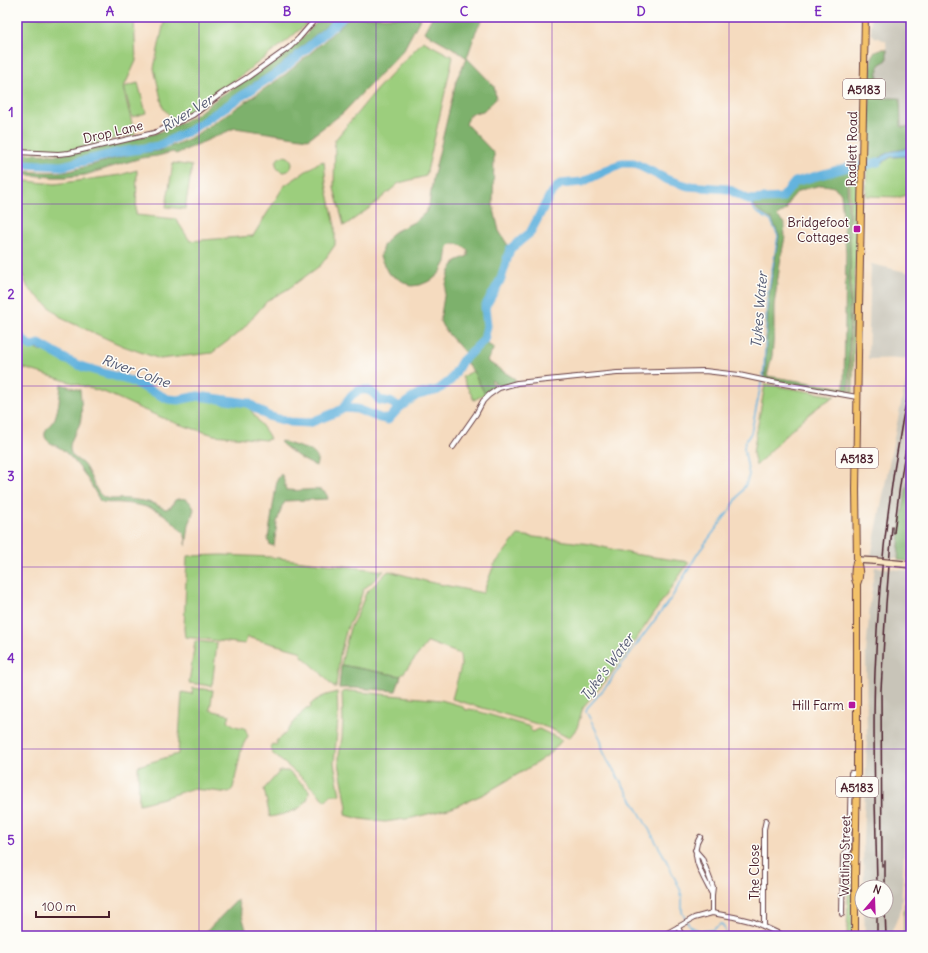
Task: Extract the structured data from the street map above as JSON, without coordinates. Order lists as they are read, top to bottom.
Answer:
{
  "streets": {
    "main road": ["A5183", "Radlett Road", "Watling Street"],
    "street": ["Drop Lane", "The Close"]
  },
  "crossings": [
    ["A5183", "Radlett Road"],
    ["A5183", "Watling Street"]
  ],
  "water": [
    "River Ver",
    "Tykes Water",
    "River Colne",
    "Tyke's Water"
  ],
  "places": {
    "transit": ["Bridgefoot Cottages", "Hill Farm"]
  },
  "scale_bar": "100 m",
  "north": "top",
  "grid": {
    "columns": [
      "A",
      "B",
      "C",
      "D",
      "E"
    ],
    "rows": [
      "1",
      "2",
      "3",
      "4",
      "5"
    ]
  }
}
